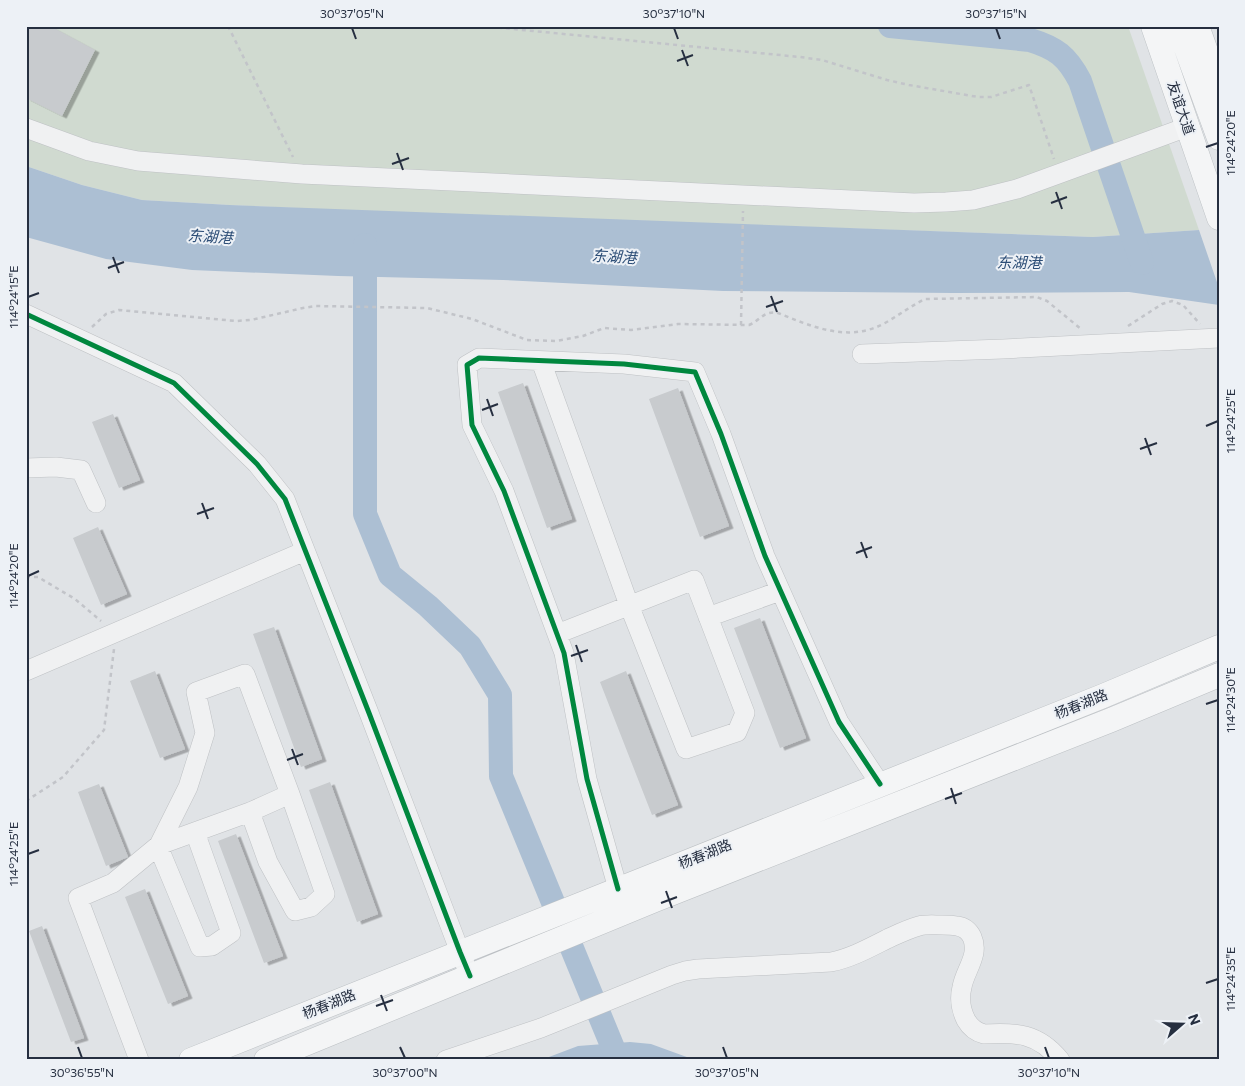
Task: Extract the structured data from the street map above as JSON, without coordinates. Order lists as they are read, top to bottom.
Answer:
{
  "streets": {
    "main road": ["友谊大道", "杨春湖路"]
  },
  "water": ["东湖港"],
  "north": "right",
  "coordinates": [
    "30°37'05\"N",
    "30°37'10\"N",
    "30°37'15\"N",
    "114°24'20\"E",
    "114°24'15\"E",
    "114°24'25\"E",
    "114°24'30\"E",
    "114°24'35\"E",
    "30°36'55\"N",
    "30°37'00\"N"
  ]
}
